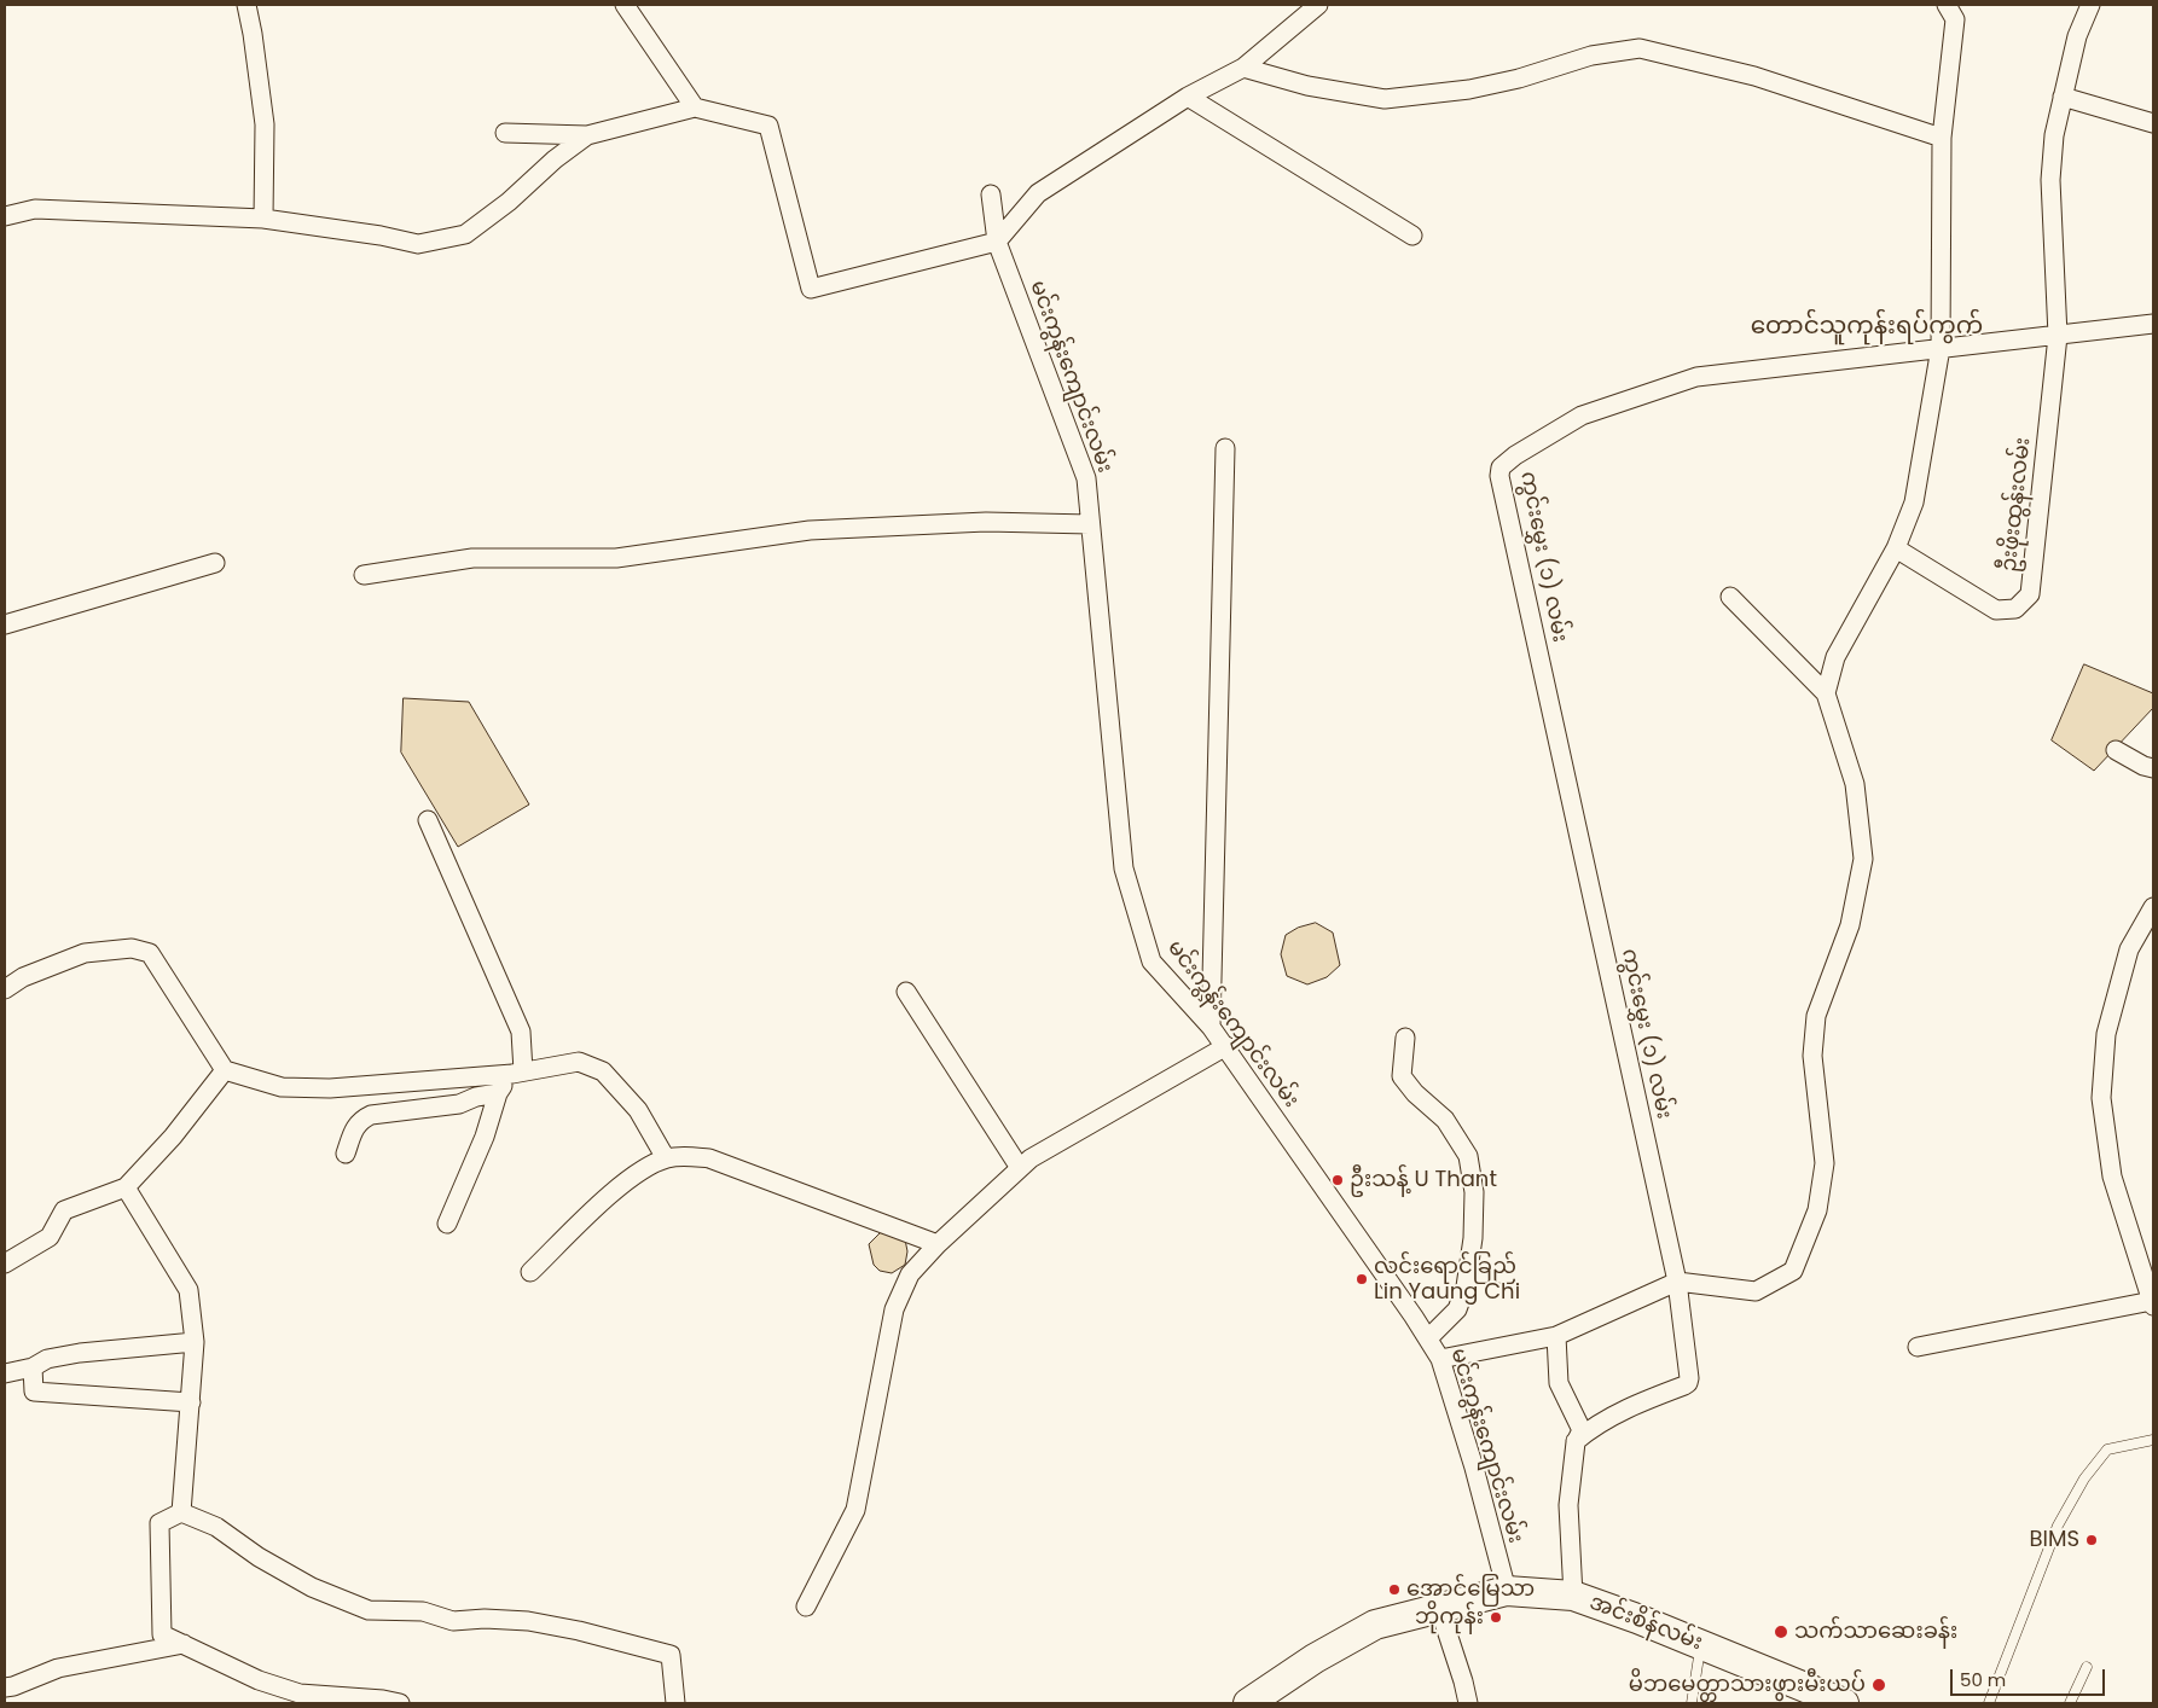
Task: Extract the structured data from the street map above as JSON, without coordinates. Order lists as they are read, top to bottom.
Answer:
{
  "streets": {
    "main road": ["အင်းစိန်လမ်း"],
    "street": ["မင်းကွန်းကျောင်းလမ်း", "ဦးဖိုးထွန်းလမ်း", "ကွင်းမွှေး (၁) လမ်း"]
  },
  "crossings": [
    ["မင်းကွန်းကျောင်းလမ်း", "အင်းစိန်လမ်း"],
    ["ဦးဖိုးထွန်းလမ်း", "ကွင်းမွှေး (၁) လမ်း"]
  ],
  "districts": ["တောင်သူကုန်းရပ်ကွက်"],
  "places": [
    "ဦးသန့် U Thant",
    "လင်းရောင်ခြည် Lin Yaung Chi",
    "BIMS",
    "အောင်မြေသာ",
    "ဘိုကုန်း",
    "သက်သာဆေးခန်း",
    "မိဘမေတ္တာသားဖွားမီးယပ်"
  ],
  "scale_bar": "50 m"
}
